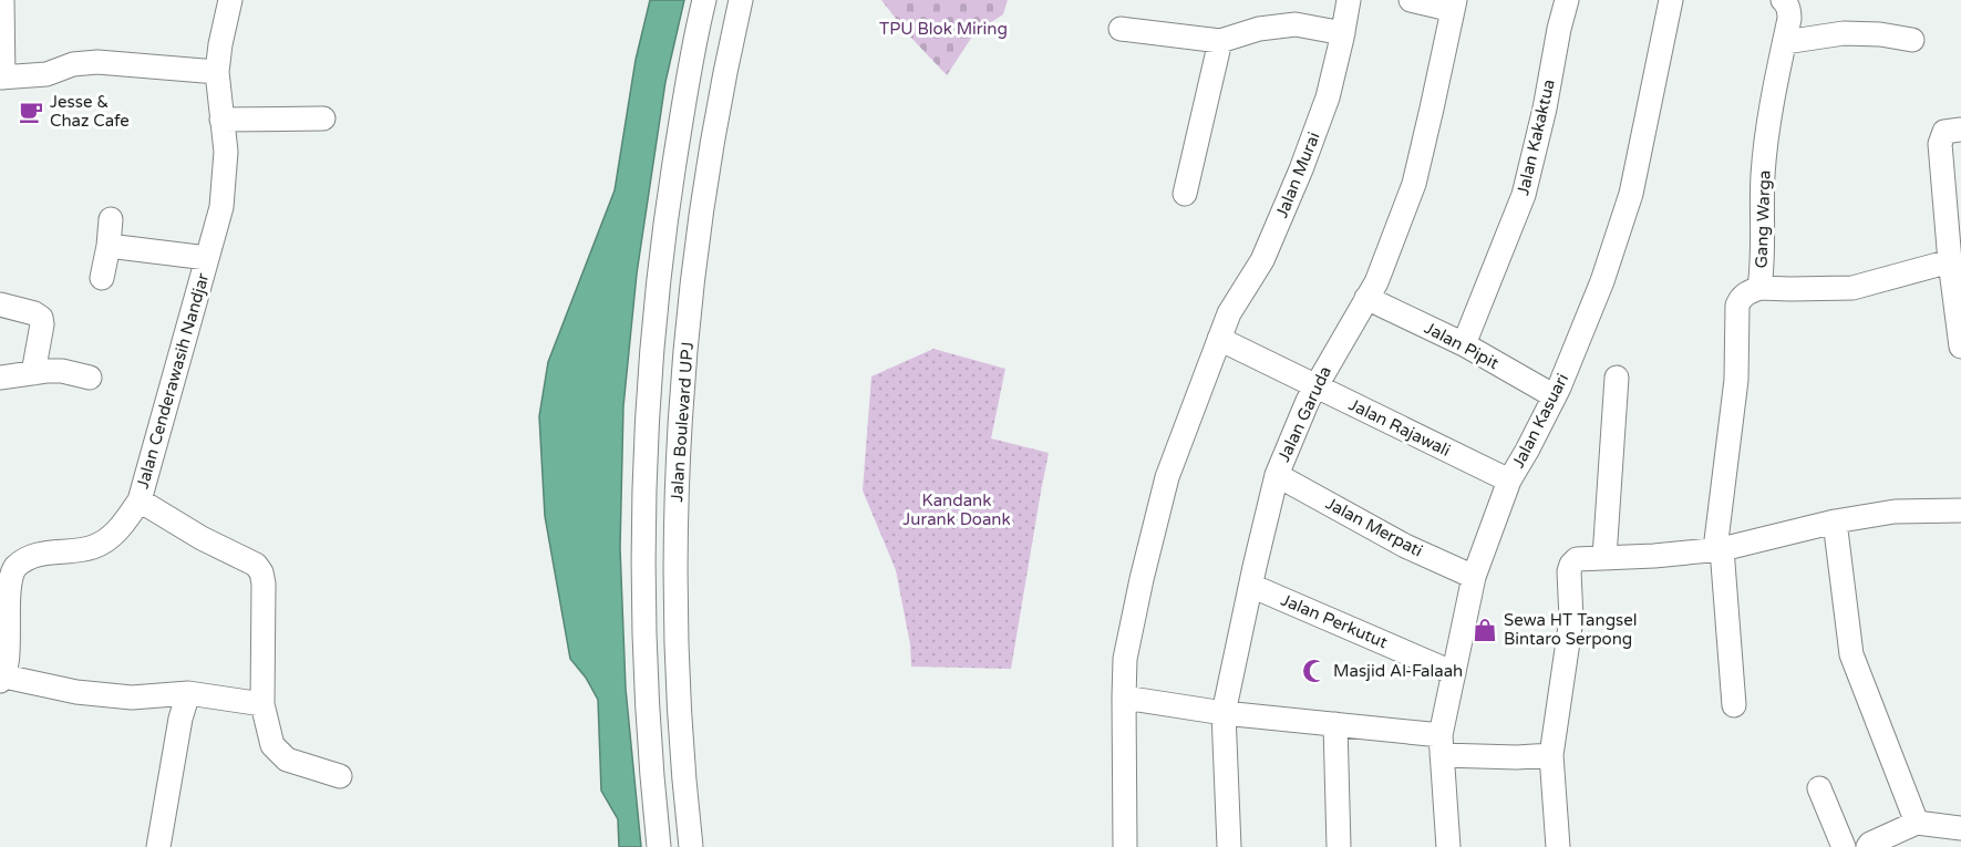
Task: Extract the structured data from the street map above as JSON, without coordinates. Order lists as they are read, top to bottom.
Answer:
{
  "streets": {
    "street": [
      "Jalan Kakaktua",
      "Jalan Murai",
      "Gang Warga",
      "Jalan Pipit",
      "Jalan Cenderawasih Nandjar",
      "Jalan Garuda",
      "Jalan Kasuari",
      "Jalan Boulevard UPJ",
      "Jalan Rajawali",
      "Jalan Merpati",
      "Jalan Perkutut"
    ]
  },
  "crossings": [
    ["Jalan Kakaktua", "Jalan Pipit"],
    ["Jalan Murai", "Jalan Rajawali"],
    ["Jalan Pipit", "Jalan Garuda"],
    ["Jalan Pipit", "Jalan Kasuari"],
    ["Jalan Garuda", "Jalan Rajawali"],
    ["Jalan Garuda", "Jalan Merpati"],
    ["Jalan Garuda", "Jalan Perkutut"],
    ["Jalan Kasuari", "Jalan Rajawali"],
    ["Jalan Kasuari", "Jalan Merpati"],
    ["Jalan Kasuari", "Jalan Perkutut"]
  ],
  "parks": ["TPU Blok Miring", "Kandank Jurank Doank"],
  "places": {
    "cafe": ["Jesse & Chaz Cafe"],
    "shop": ["Sewa HT Tangsel Bintaro Serpong"],
    "mosque": ["Masjid Al-Falaah"]
  }
}
